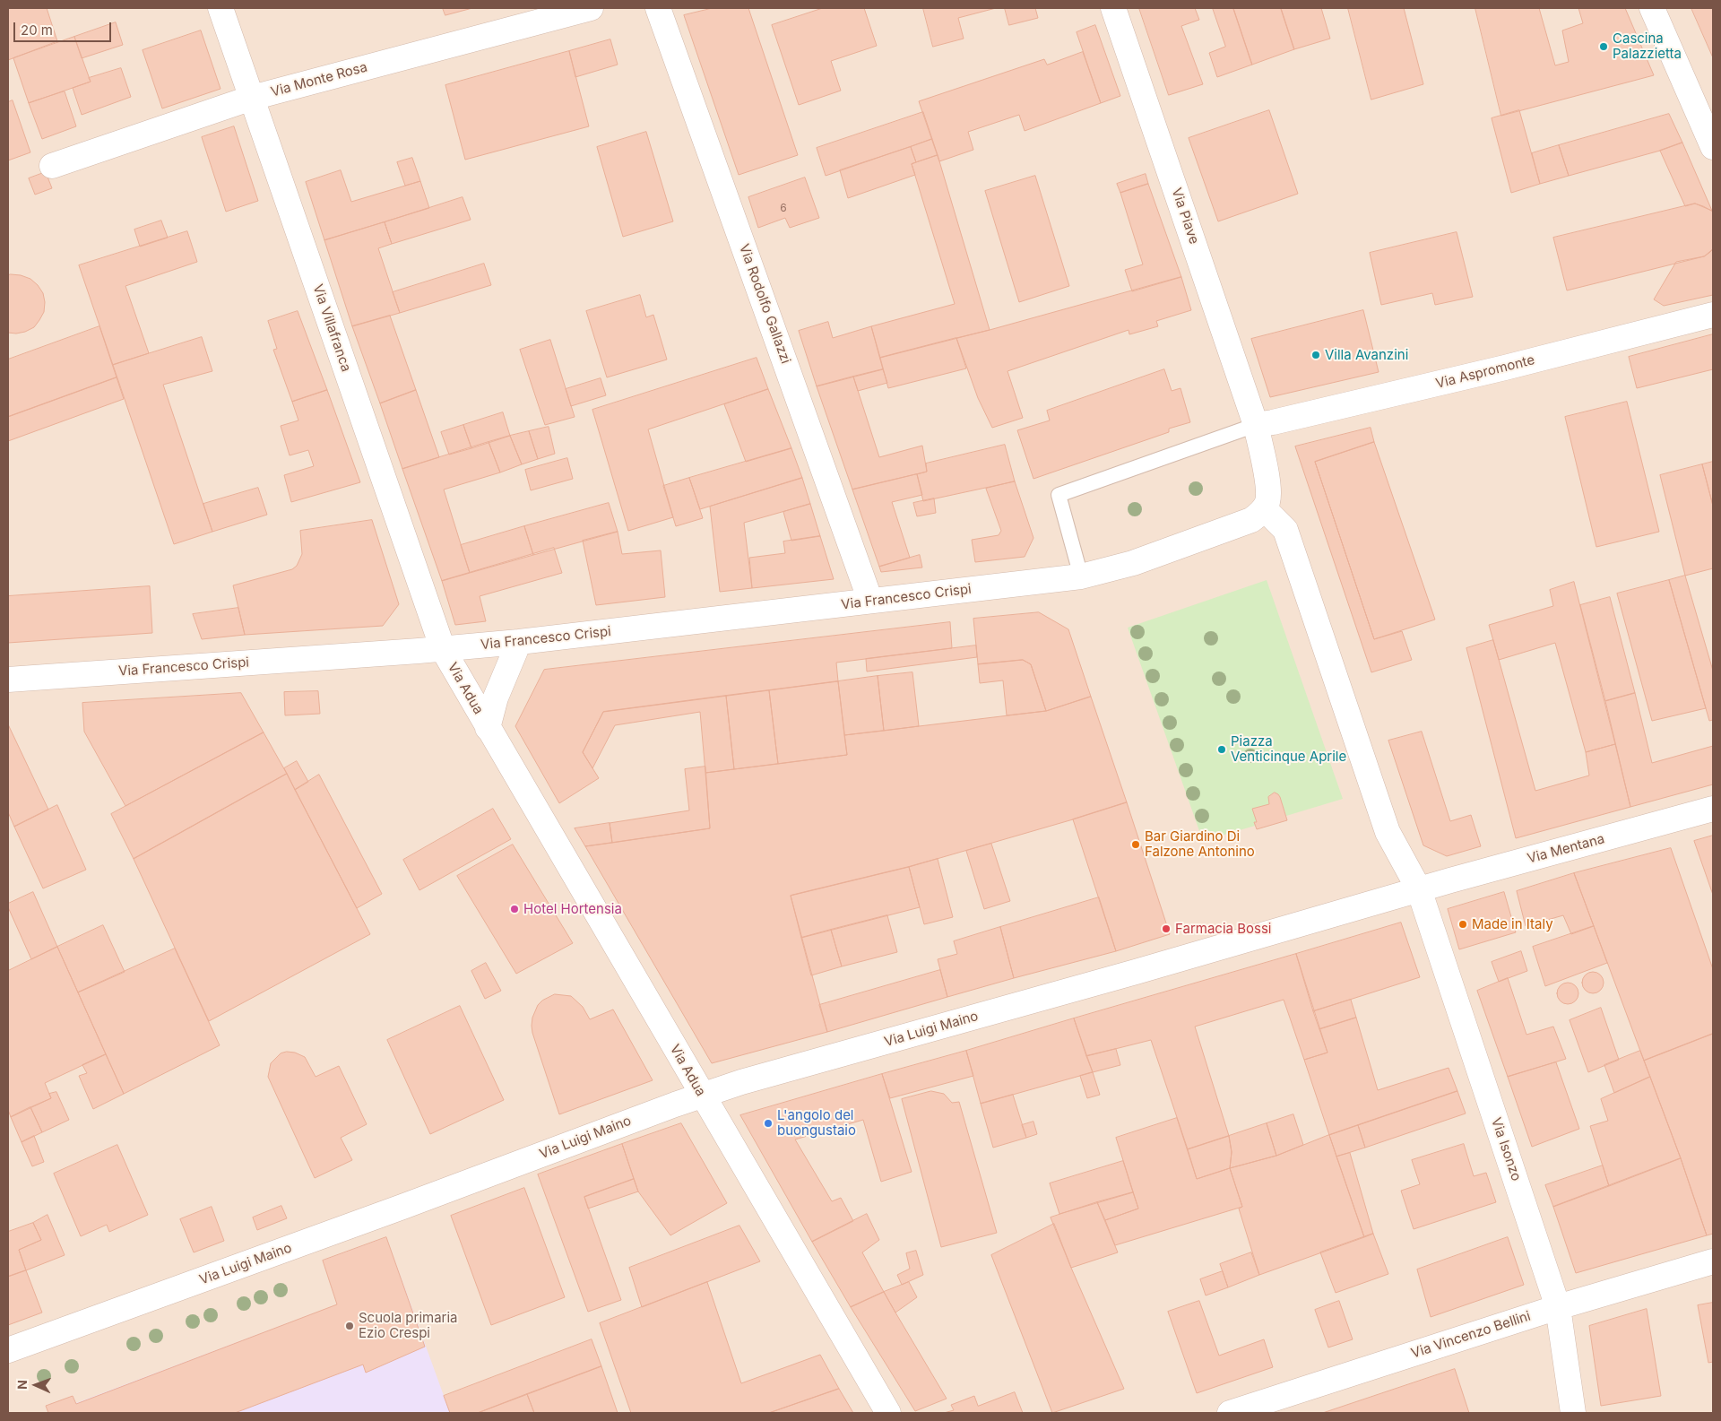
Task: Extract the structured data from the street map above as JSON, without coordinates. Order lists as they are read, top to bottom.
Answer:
{
  "streets": {
    "street": [
      "Via Monte Rosa",
      "Via Piave",
      "Via Rodolfo Gallazzi",
      "Via Villafranca",
      "Via Aspromonte",
      "Via Francesco Crispi",
      "Via Adua",
      "Via Mentana",
      "Via Luigi Maino",
      "Via Isonzo",
      "Via Vincenzo Bellini"
    ]
  },
  "crossings": [
    ["Via Monte Rosa", "Via Villafranca"],
    ["Via Piave", "Via Aspromonte"],
    ["Via Rodolfo Gallazzi", "Via Francesco Crispi"],
    ["Via Villafranca", "Via Francesco Crispi"],
    ["Via Villafranca", "Via Adua"],
    ["Via Francesco Crispi", "Via Adua"],
    ["Via Adua", "Via Luigi Maino"],
    ["Via Mentana", "Via Luigi Maino"],
    ["Via Mentana", "Via Isonzo"],
    ["Via Luigi Maino", "Via Isonzo"],
    ["Via Isonzo", "Via Vincenzo Bellini"]
  ],
  "places": [
    "Cascina Palazzietta",
    "Villa Avanzini",
    "Piazza Venticinque Aprile",
    "Bar Giardino Di Falzone Antonino",
    "Hotel Hortensia",
    "Made in Italy",
    "Farmacia Bossi",
    "L'angolo del buongustaio",
    "Scuola primaria Ezio Crespi"
  ],
  "house_numbers": ["6"],
  "scale_bar": "20 m",
  "north": "left"
}
